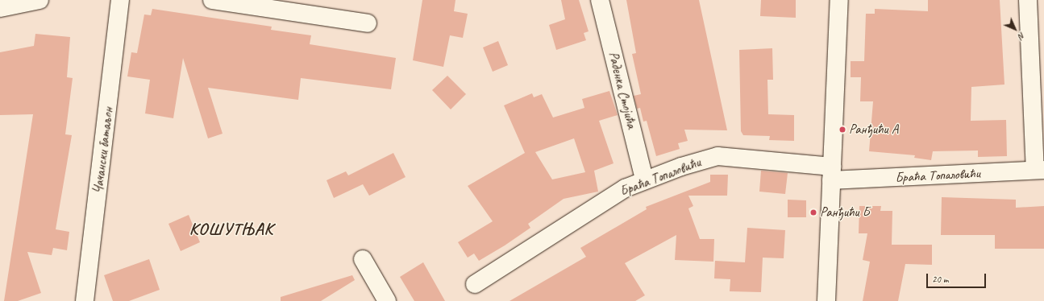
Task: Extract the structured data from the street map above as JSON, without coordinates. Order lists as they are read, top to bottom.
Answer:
{
  "streets": {
    "street": ["Раденка Стојића", "Чачански батаљон", "Браћа Топаловићи"]
  },
  "crossings": [
    ["Раденка Стојића", "Браћа Топаловићи"]
  ],
  "districts": ["КОШУТЊАК"],
  "places": ["Ранђићи А", "Ранђићи Б"],
  "scale_bar": "20 m",
  "north": "bottom right"
}
